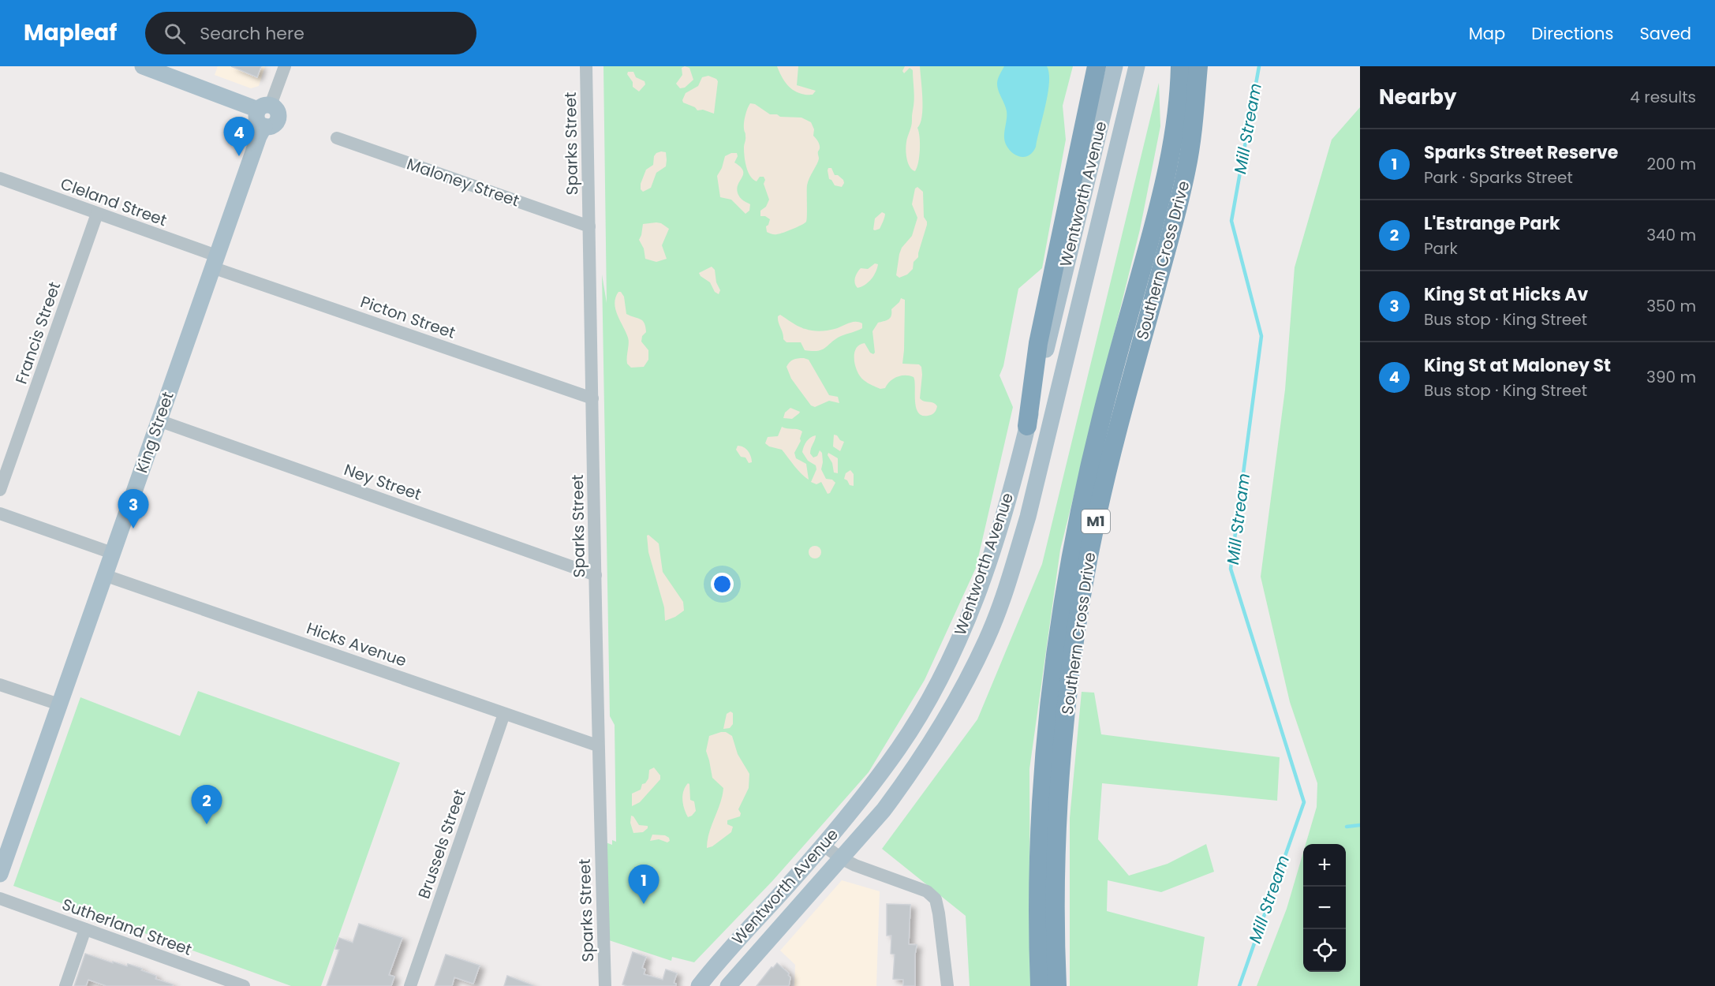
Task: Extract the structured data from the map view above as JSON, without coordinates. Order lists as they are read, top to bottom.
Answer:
{
  "streets": {
    "highway": ["Southern Cross Drive", "M1"],
    "main road": ["Wentworth Avenue", "King Street"],
    "street": [
      "Sparks Street",
      "Maloney Street",
      "Cleland Street",
      "Picton Street",
      "Francis Street",
      "Ney Street",
      "Hicks Avenue",
      "Brussels Street",
      "Sutherland Street"
    ]
  },
  "crossings": [
    ["Sparks Street", "Maloney Street"],
    ["Sparks Street", "Picton Street"],
    ["Sparks Street", "Ney Street"],
    ["Sparks Street", "Hicks Avenue"],
    ["Cleland Street", "Picton Street"],
    ["Cleland Street", "Francis Street"],
    ["Cleland Street", "King Street"],
    ["Picton Street", "King Street"],
    ["King Street", "Ney Street"],
    ["King Street", "Hicks Avenue"],
    ["Hicks Avenue", "Brussels Street"]
  ],
  "water": ["Mill Stream"],
  "page": {
    "header": "Mapleaf",
    "search": "Search here",
    "nav": ["Map", "Directions", "Saved"],
    "heading": ["Nearby", "4 results"],
    "pins": [
      "4",
      "3",
      "2",
      "1"
    ],
    "list": [
      {
        "mark": "1",
        "name": "Sparks Street Reserve",
        "note": "Park · Sparks Street",
        "value": "200 m"
      },
      {
        "mark": "2",
        "name": "L'Estrange Park",
        "note": "Park",
        "value": "340 m"
      },
      {
        "mark": "3",
        "name": "King St at Hicks Av",
        "note": "Bus stop · King Street",
        "value": "350 m"
      },
      {
        "mark": "4",
        "name": "King St at Maloney St",
        "note": "Bus stop · King Street",
        "value": "390 m"
      }
    ],
    "map_buttons": ["+", "−"]
  }
}
